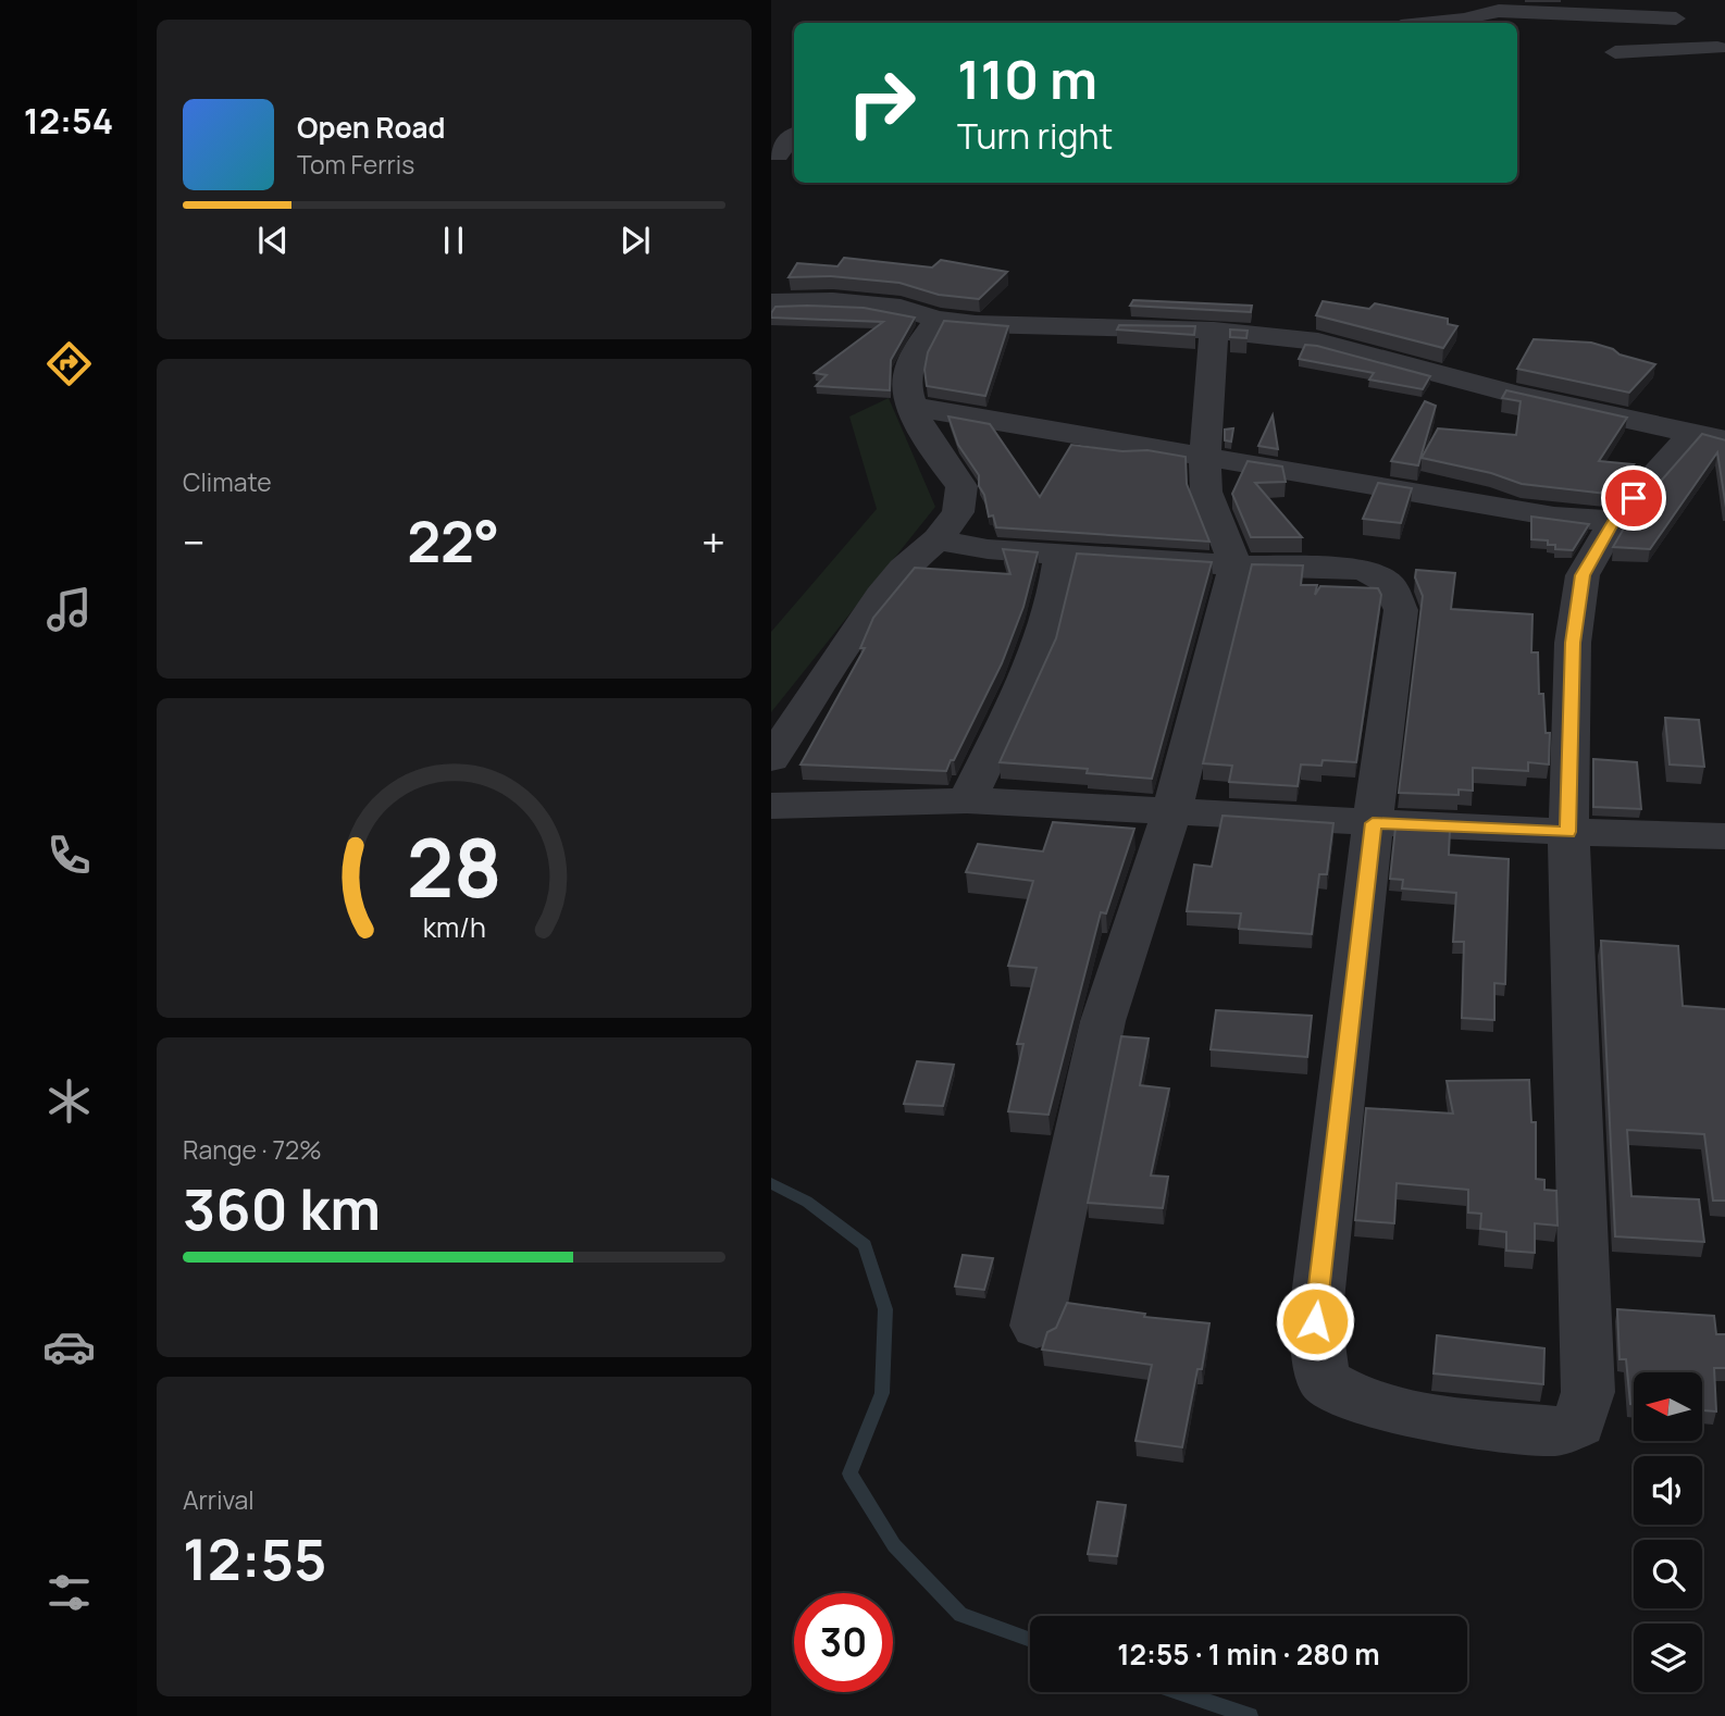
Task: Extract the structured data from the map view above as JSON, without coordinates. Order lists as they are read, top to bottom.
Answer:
{
  "north": "left",
  "page": {
    "tabs": "12:54",
    "turn": ["110 m", "Turn right"],
    "song": ["Open Road", "Tom Ferris"],
    "tile": [
      "Climate",
      ["Range · 72%", "360 km"],
      ["Arrival", "12:55"]
    ],
    "heat": ["−", "22°", "+"],
    "limit": "30",
    "trip": "12:55 · 1 min · 280 m",
    "gauge": ["28", "km/h"]
  }
}
